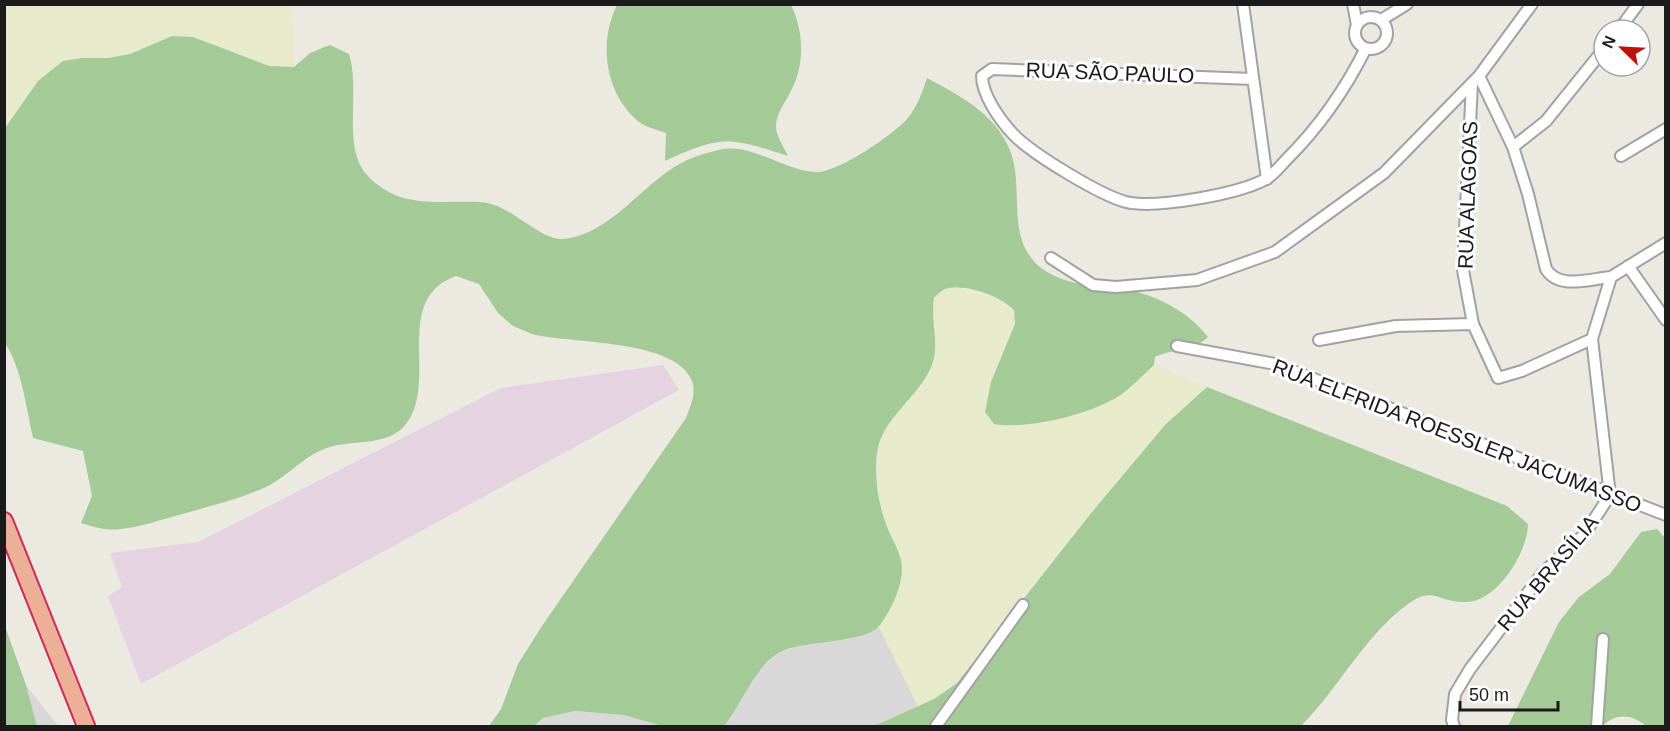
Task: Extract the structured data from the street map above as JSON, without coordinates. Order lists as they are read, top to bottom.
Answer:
{
  "streets": {
    "street": [
      "RUA SÃO PAULO",
      "RUA ALAGOAS",
      "RUA ELFRIDA ROESSLER JACUMASSO",
      "RUA BRASÍLIA"
    ]
  },
  "crossings": [
    ["RUA ALAGOAS", "RUA BRASÍLIA"],
    ["RUA ELFRIDA ROESSLER JACUMASSO", "RUA BRASÍLIA"]
  ],
  "scale_bar": "50 m",
  "north": "top left"
}
